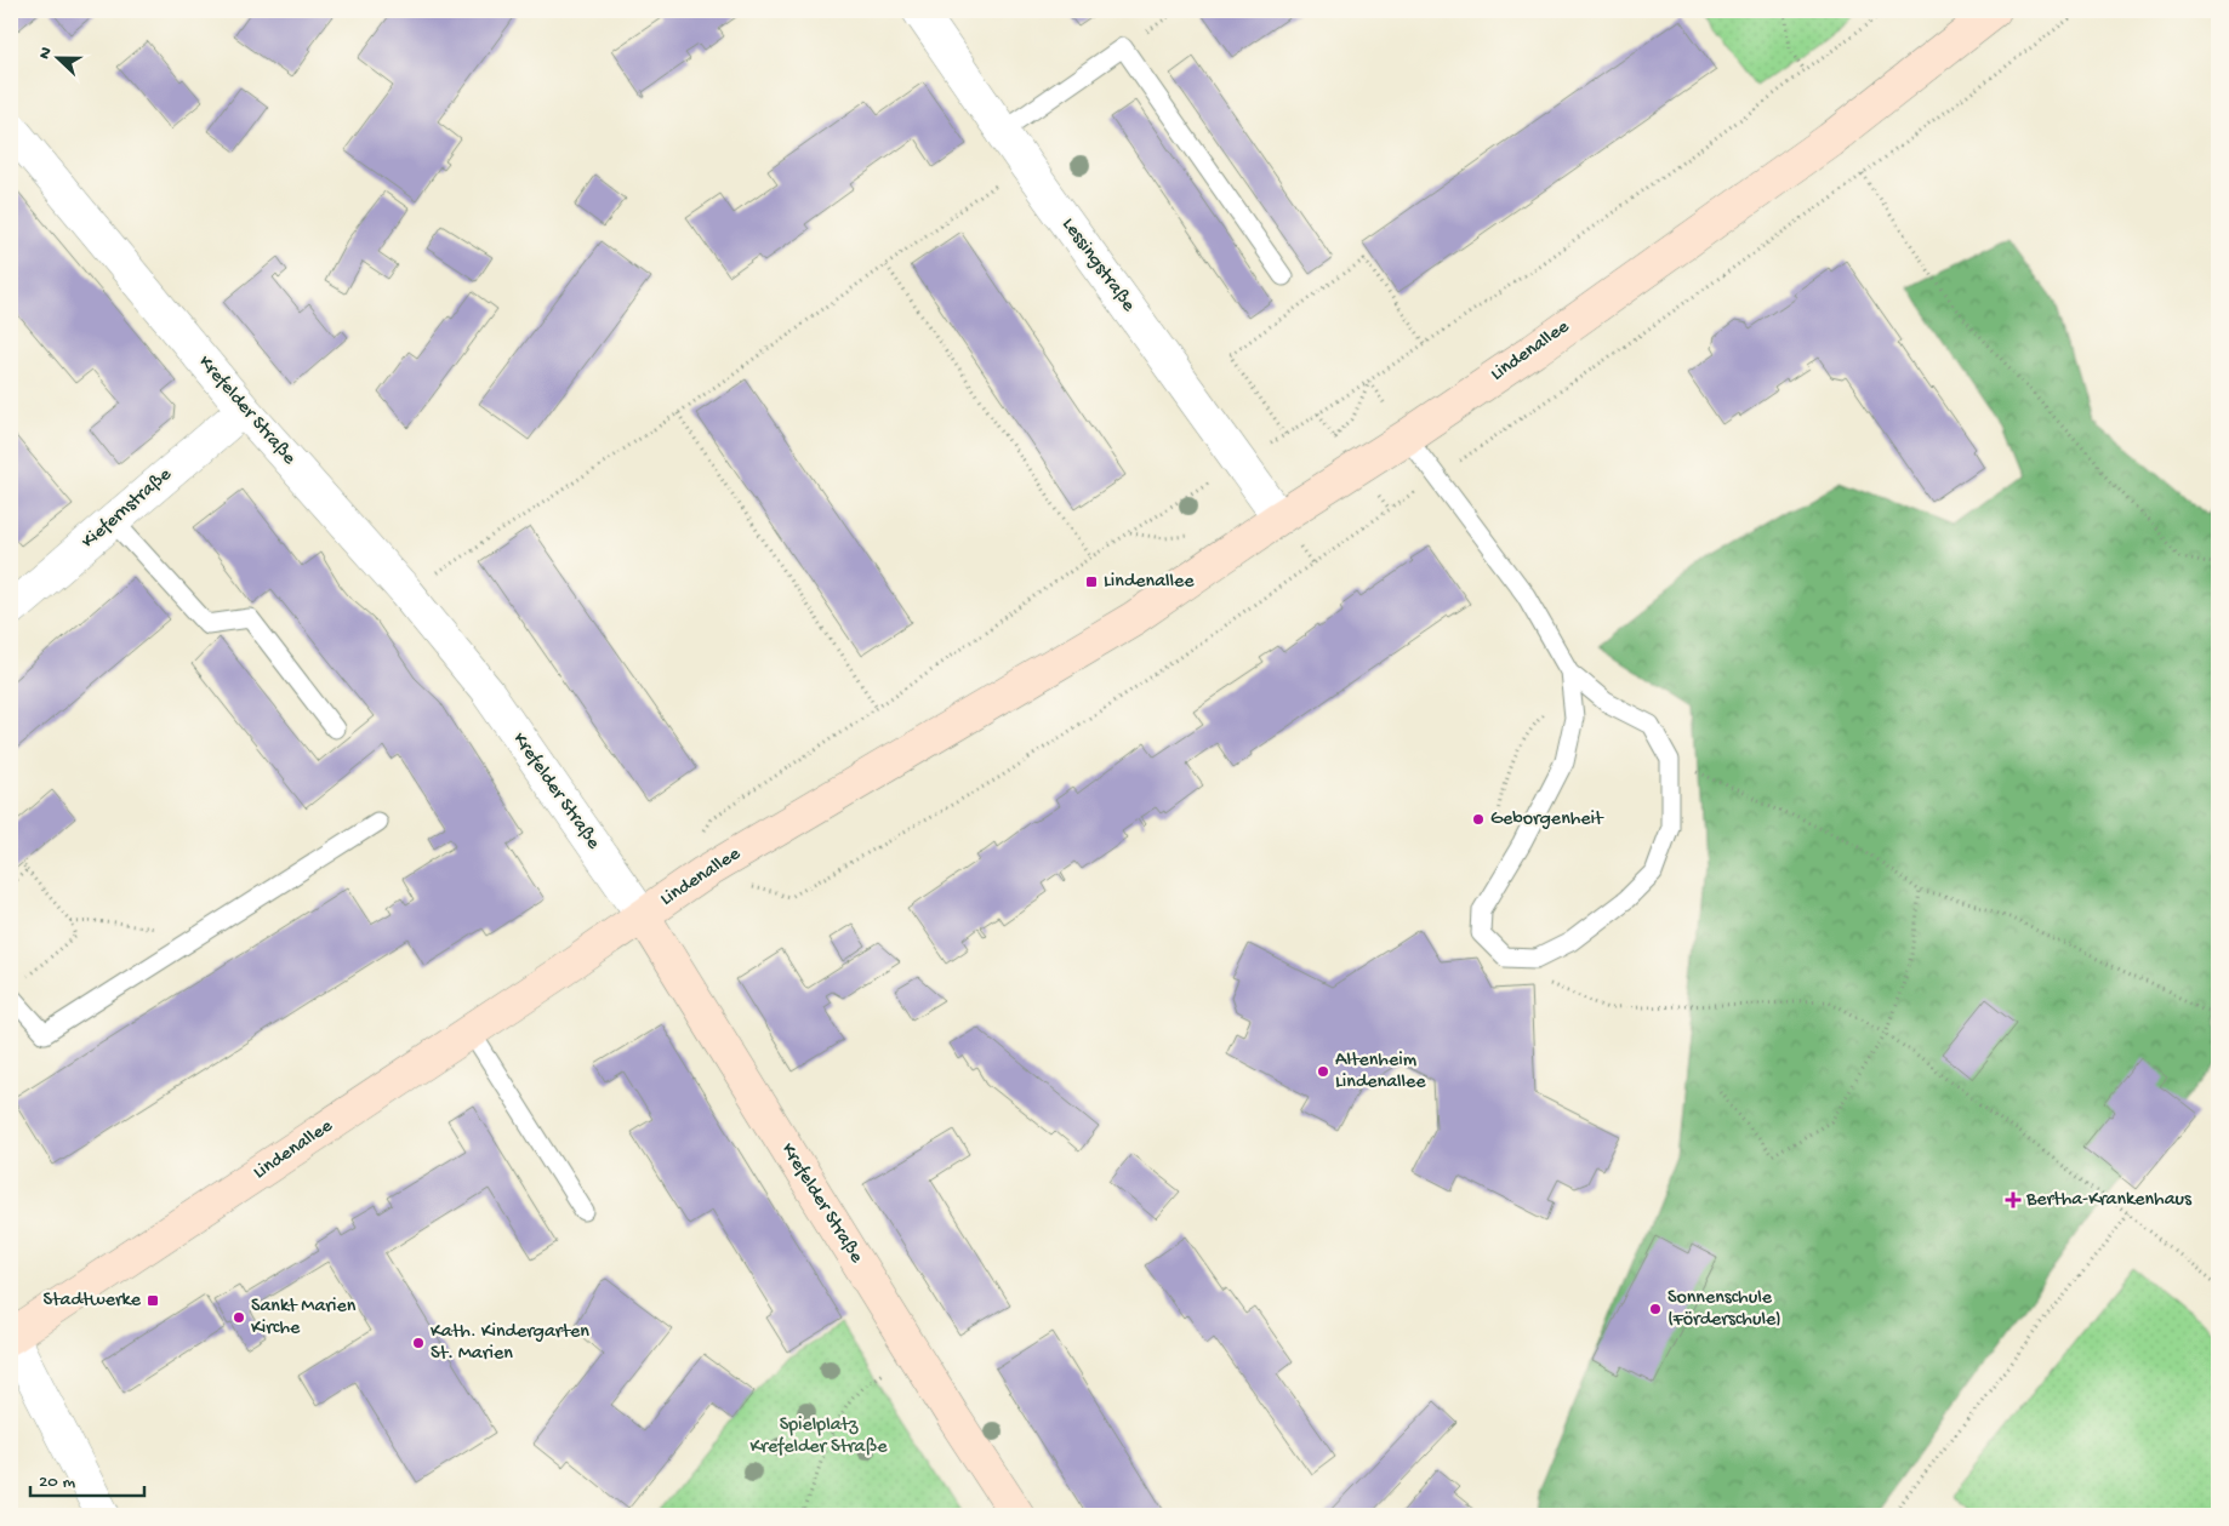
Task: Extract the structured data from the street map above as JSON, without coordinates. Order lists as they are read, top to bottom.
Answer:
{
  "streets": {
    "street": [
      "Lessingstraße",
      "Lindenallee",
      "Krefelder Straße",
      "Kiefernstraße"
    ]
  },
  "crossings": [
    ["Lessingstraße", "Lindenallee"],
    ["Lindenallee", "Krefelder Straße"],
    ["Krefelder Straße", "Kiefernstraße"]
  ],
  "parks": ["Spielplatz Krefelder Straße"],
  "places": {
    "transit": ["Lindenallee", "Stadtwerke"],
    "other": [
      "Geborgenheit",
      "Altenheim Lindenallee",
      "Sonnenschule (Förderschule)",
      "Sankt Marien Kirche",
      "Kath. Kindergarten St. Marien"
    ],
    "health": ["Bertha-Krankenhaus"]
  },
  "scale_bar": "20 m",
  "north": "left"
}
